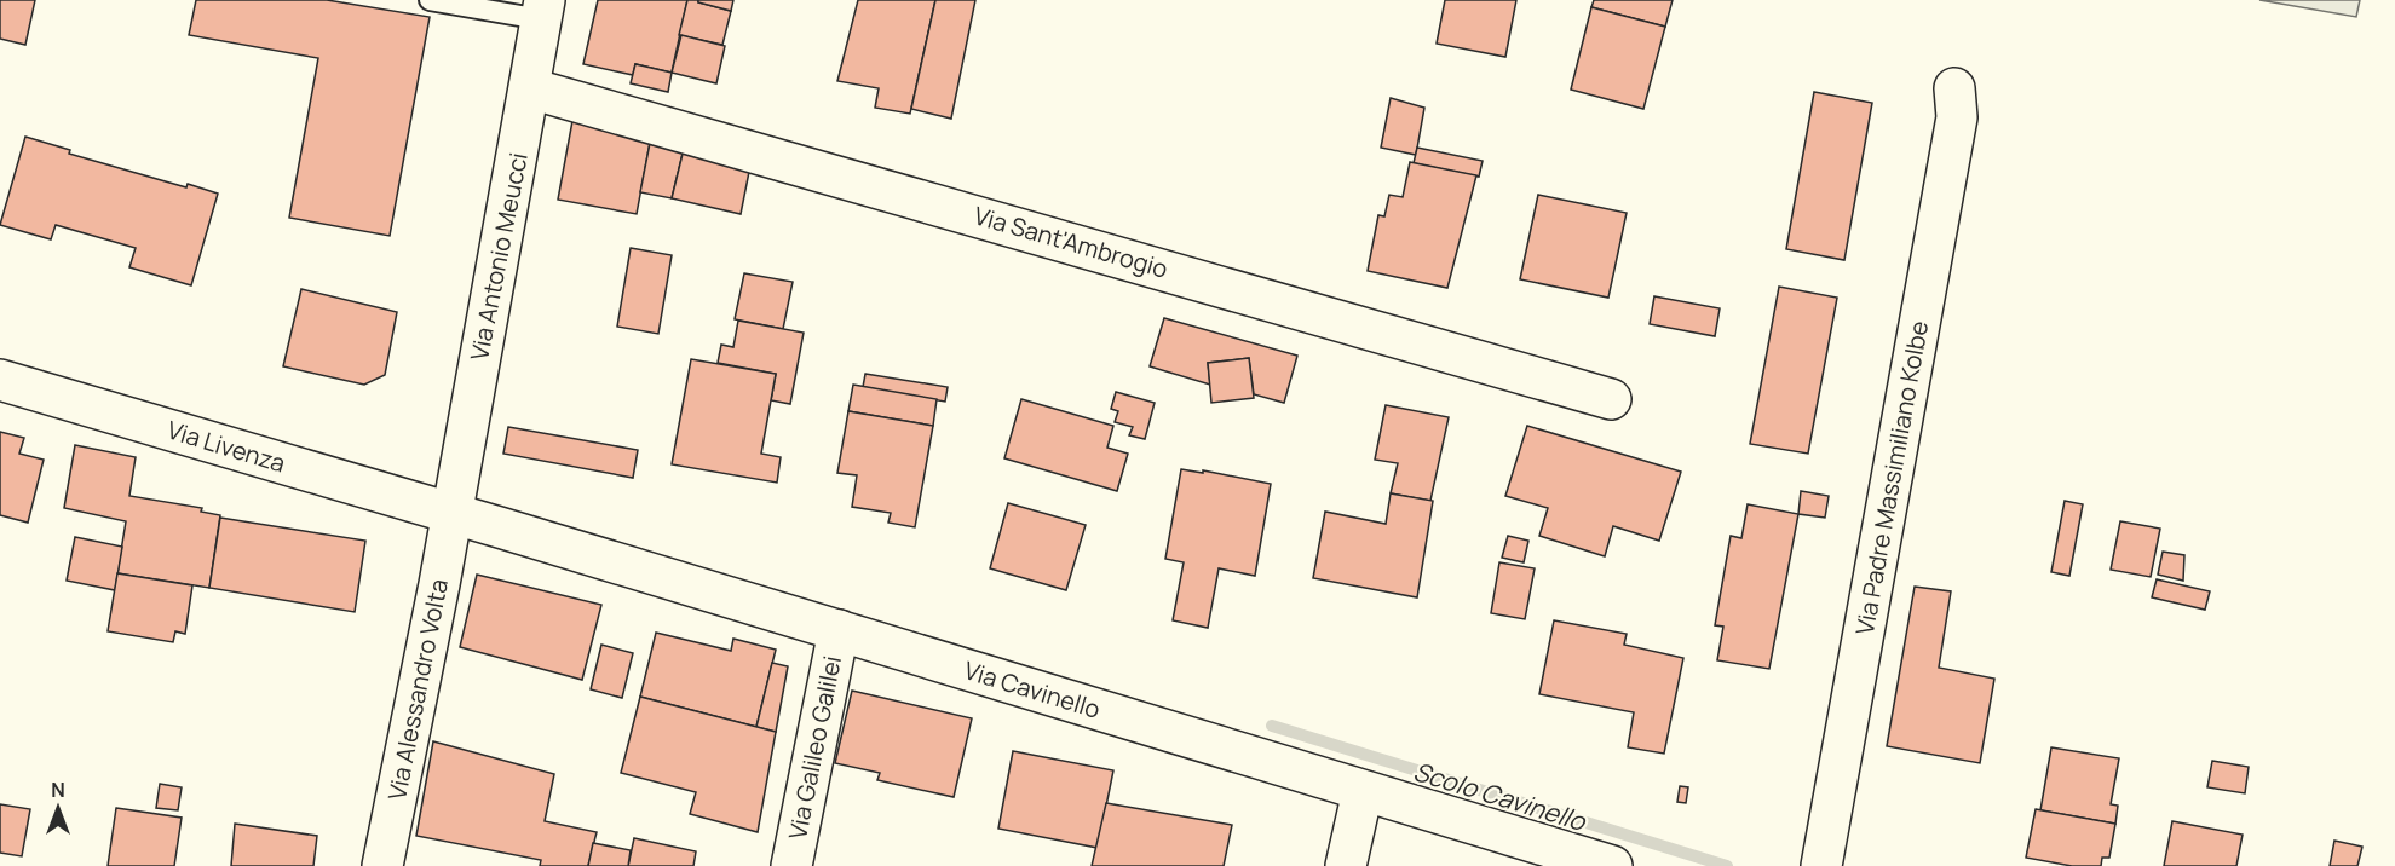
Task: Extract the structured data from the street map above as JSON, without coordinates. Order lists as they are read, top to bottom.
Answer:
{
  "streets": {
    "street": [
      "Via Sant'Ambrogio",
      "Via Antonio Meucci",
      "Via Livenza",
      "Via Padre Massimiliano Kolbe",
      "Via Alessandro Volta",
      "Via Cavinello",
      "Via Galileo Galilei"
    ]
  },
  "crossings": [
    ["Via Sant'Ambrogio", "Via Antonio Meucci"],
    ["Via Antonio Meucci", "Via Livenza"],
    ["Via Antonio Meucci", "Via Alessandro Volta"],
    ["Via Antonio Meucci", "Via Cavinello"],
    ["Via Livenza", "Via Alessandro Volta"],
    ["Via Livenza", "Via Cavinello"],
    ["Via Alessandro Volta", "Via Cavinello"],
    ["Via Cavinello", "Via Galileo Galilei"]
  ],
  "water": ["Scolo Cavinello"],
  "north": "top"
}
